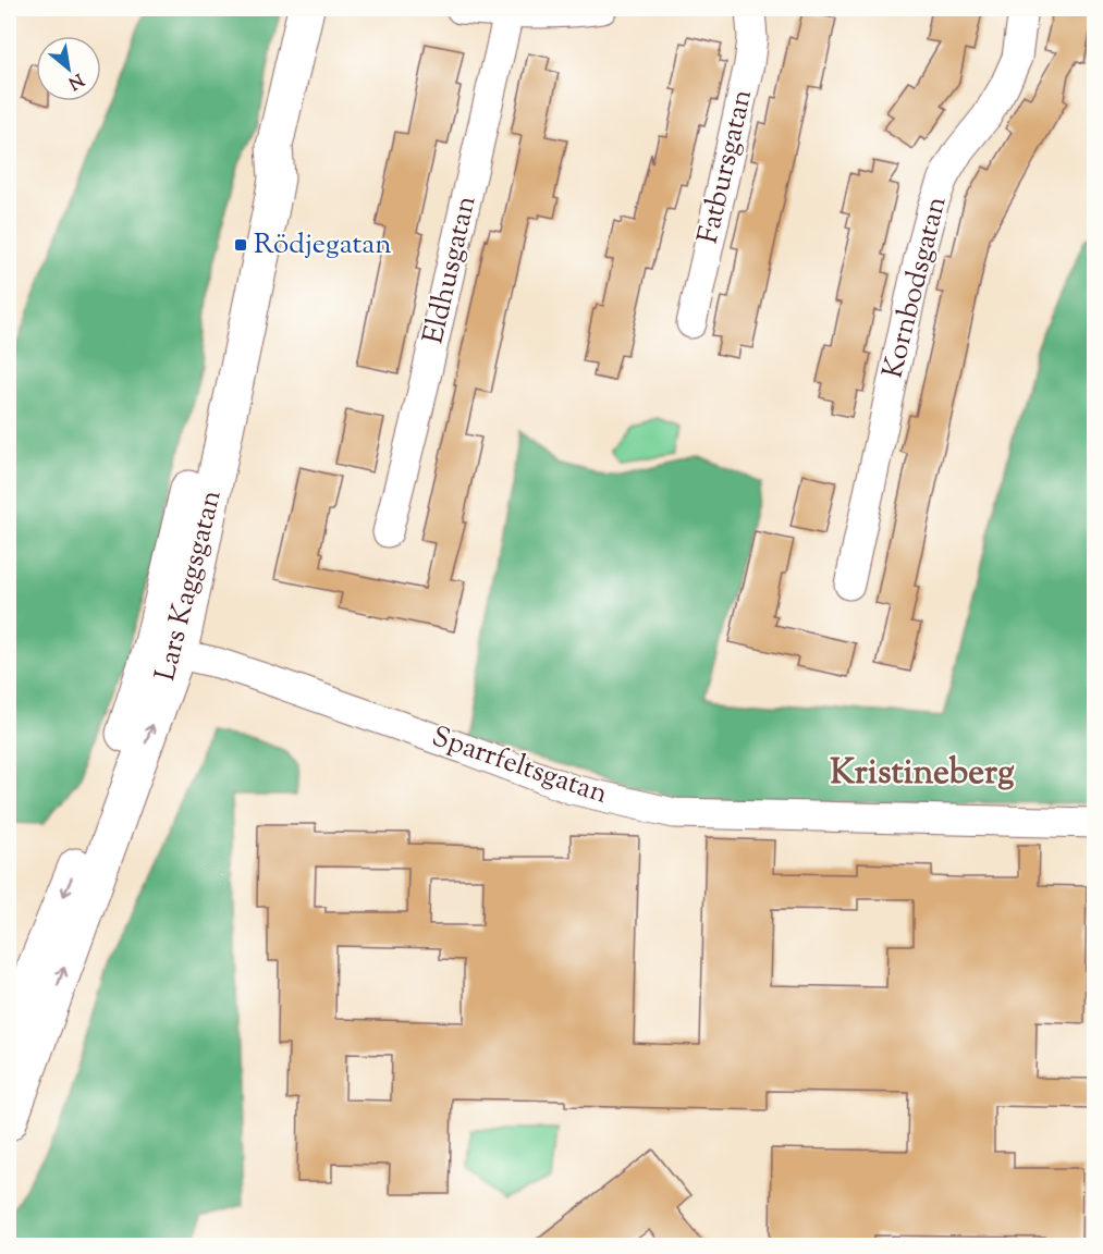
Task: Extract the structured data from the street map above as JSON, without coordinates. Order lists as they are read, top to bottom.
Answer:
{
  "streets": {
    "street": [
      "Fatbursgatan",
      "Eldhusgatan",
      "Kornbodsgatan",
      "Lars Kaggsgatan",
      "Sparrfeltsgatan"
    ]
  },
  "crossings": [
    ["Lars Kaggsgatan", "Sparrfeltsgatan"]
  ],
  "districts": ["Kristineberg"],
  "places": {
    "transit": ["Rödjegatan"]
  },
  "north": "bottom right"
}
